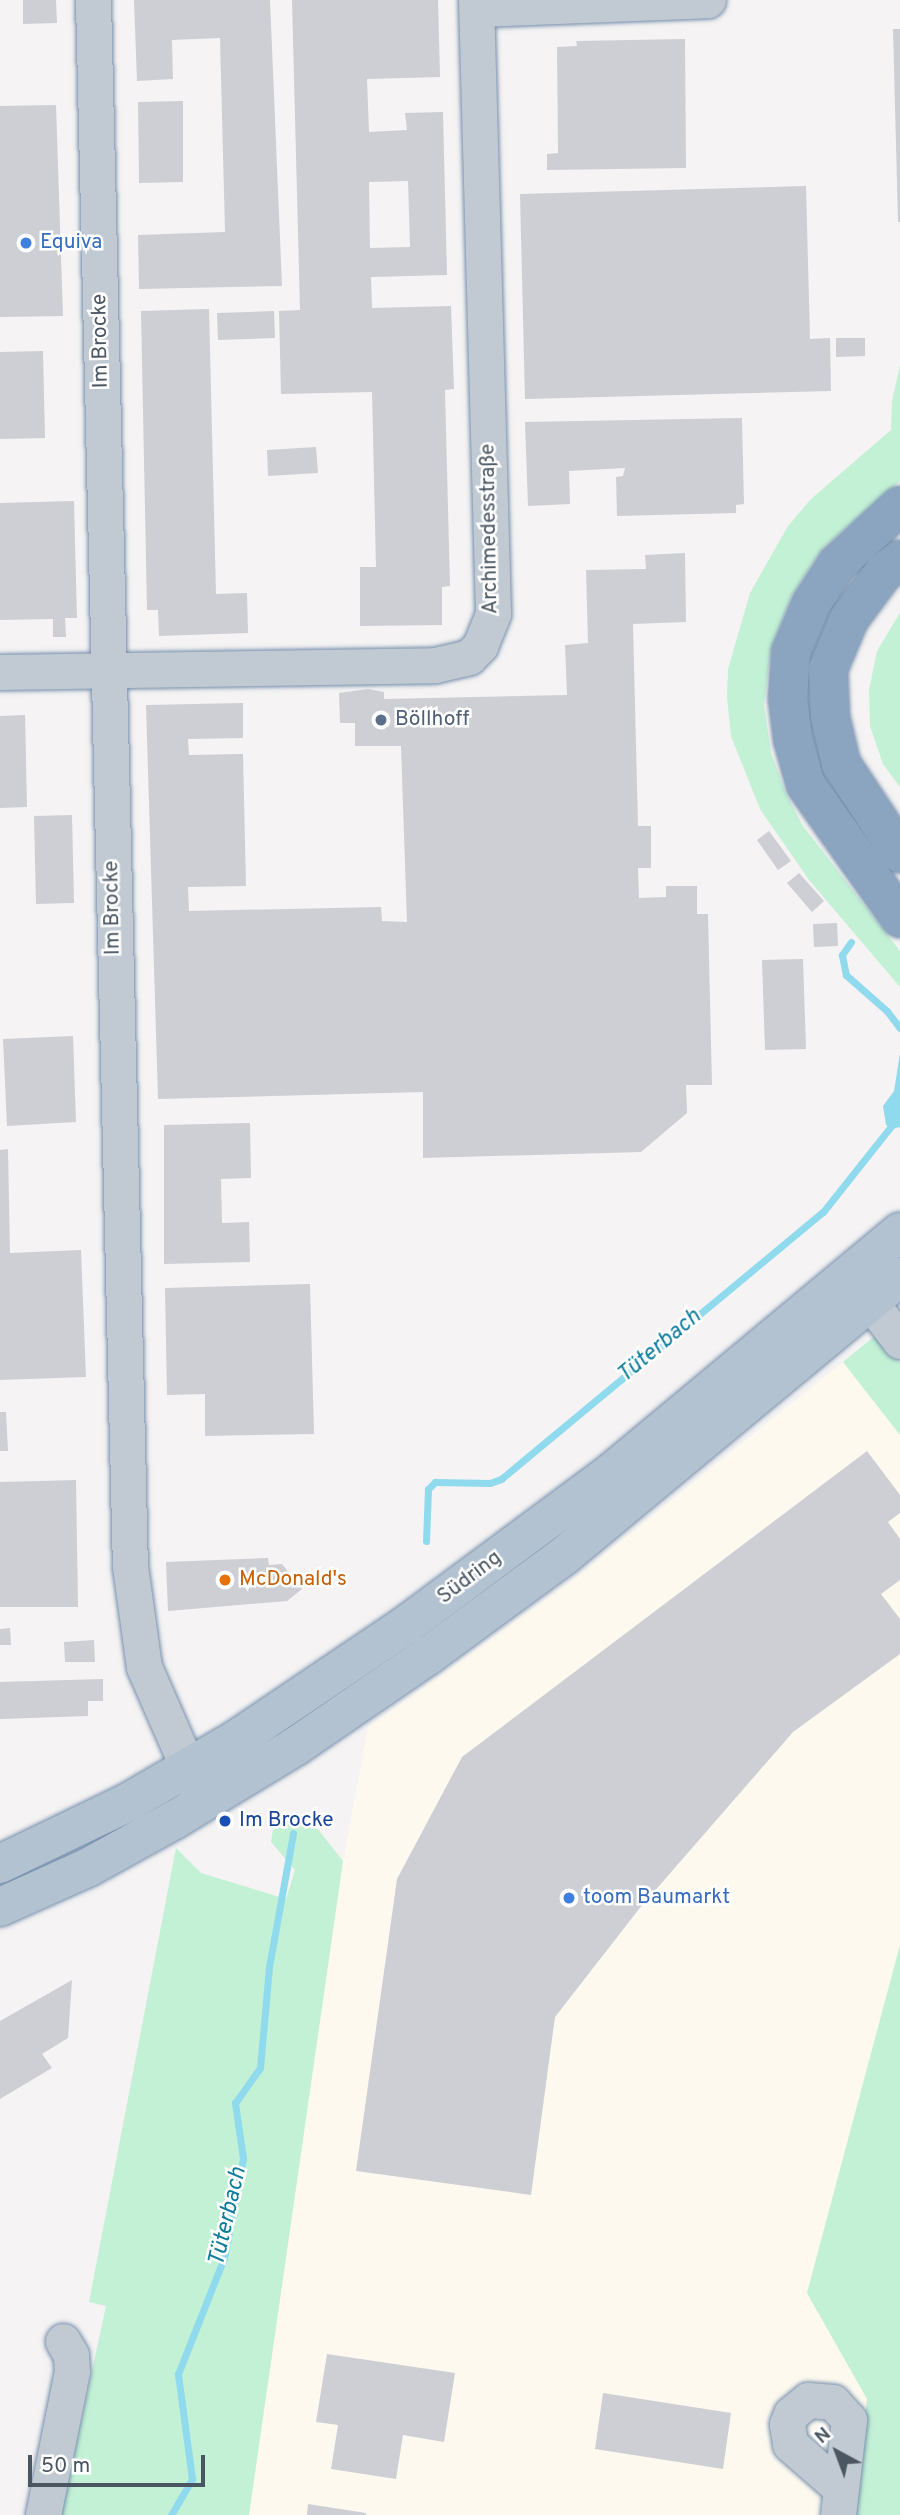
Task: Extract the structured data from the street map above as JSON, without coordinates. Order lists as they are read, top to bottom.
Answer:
{
  "streets": {
    "main road": ["Südring"],
    "street": ["Im Brocke", "Archimedesstraße"]
  },
  "crossings": [
    ["Im Brocke", "Archimedesstraße"],
    ["Im Brocke", "Südring"]
  ],
  "water": ["Tüterbach"],
  "places": [
    "Equiva",
    "Böllhoff",
    "McDonald's",
    "Im Brocke",
    "toom Baumarkt"
  ],
  "scale_bar": "50 m",
  "north": "top left"
}
